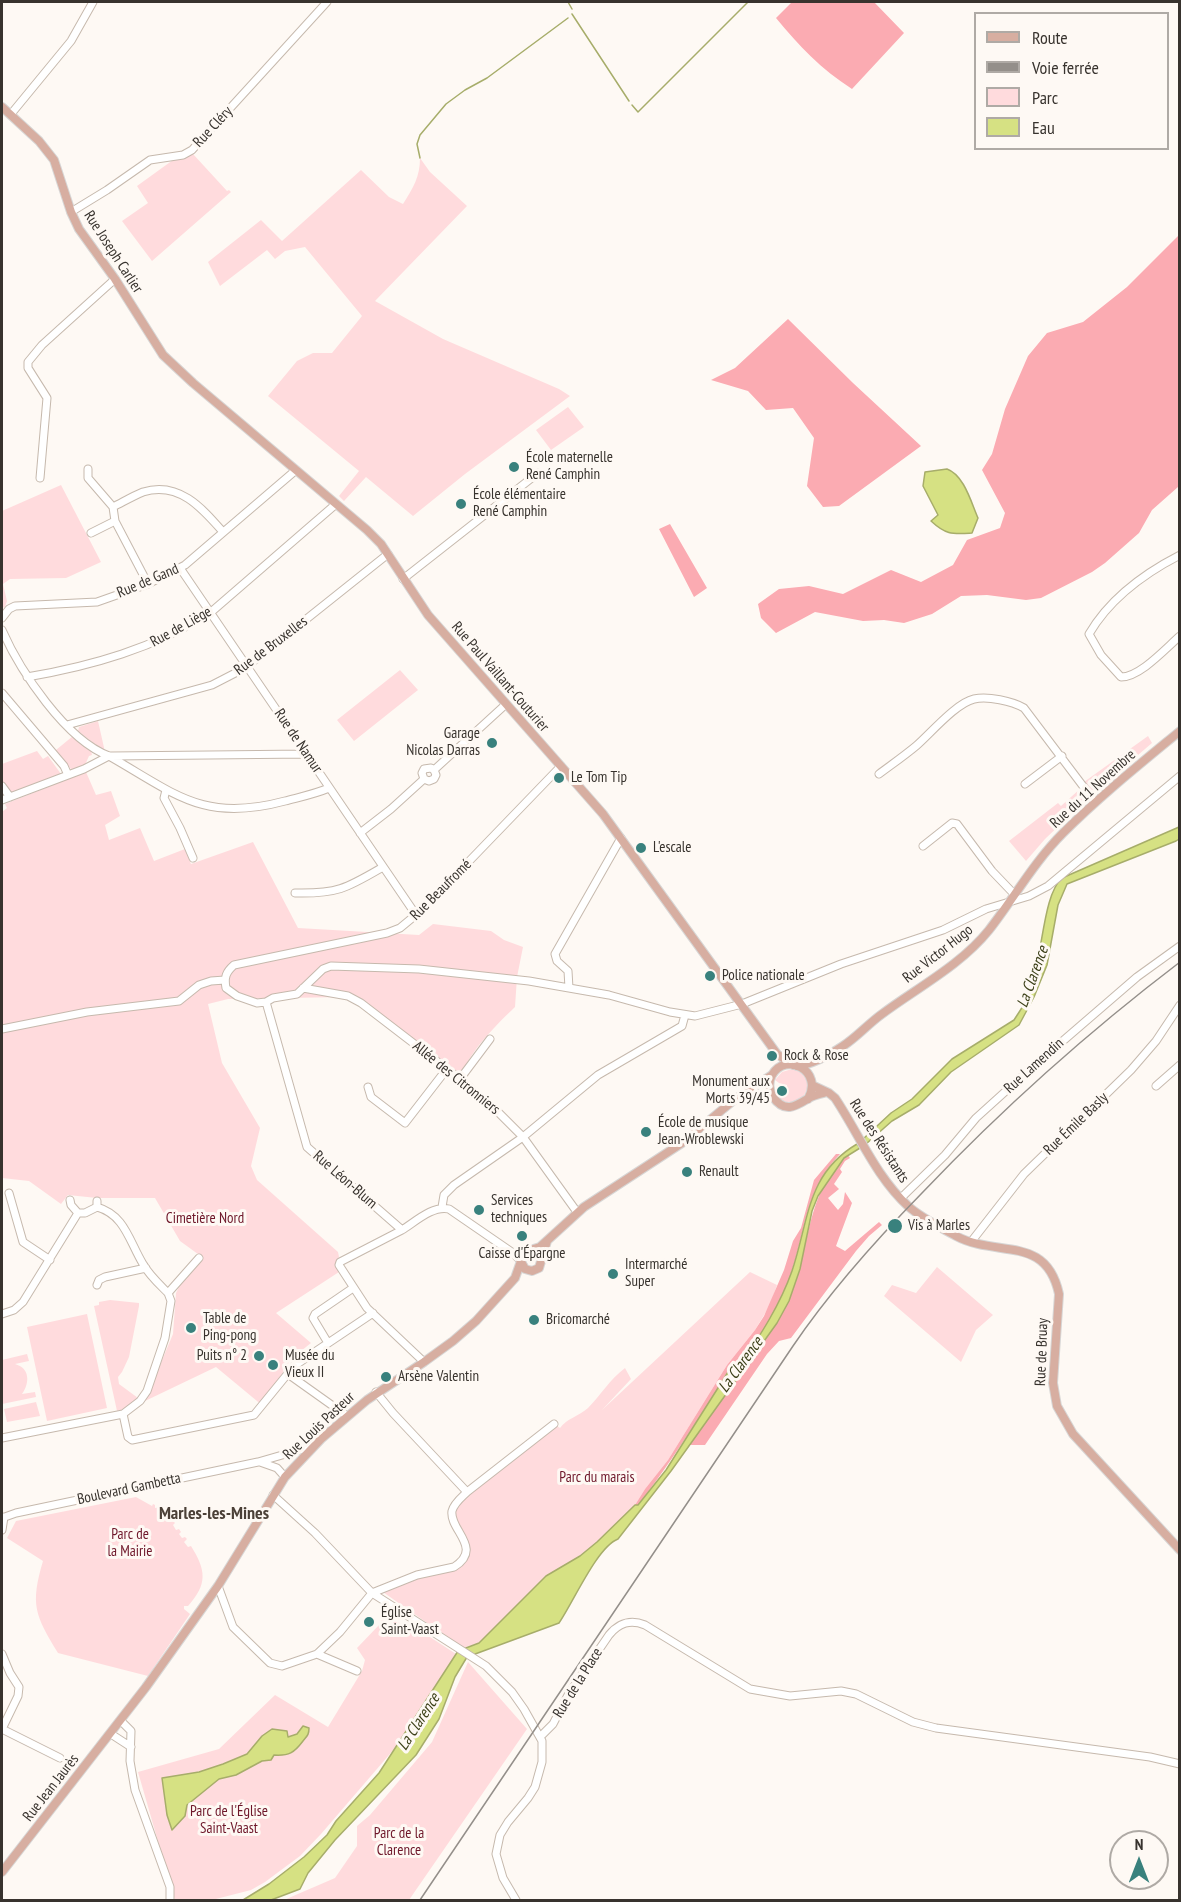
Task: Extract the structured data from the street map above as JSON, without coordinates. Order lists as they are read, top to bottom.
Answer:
{
  "streets": {
    "main road": [
      "Rue Joseph Carlier",
      "Rue Paul Vaillant-Couturier",
      "Rue du 11 Novembre",
      "Rue Victor Hugo",
      "Rue des Résistants",
      "Rue de Bruay",
      "Rue Louis Pasteur",
      "Rue Jean Jaurès"
    ],
    "street": [
      "Rue Cléry",
      "Rue de Gand",
      "Rue de Liège",
      "Rue de Bruxelles",
      "Rue de Namur",
      "Rue Beaufromé",
      "Rue Lamendin",
      "Allée des Citronniers",
      "Rue Émile Basly",
      "Rue Léon-Blum",
      "Boulevard Gambetta",
      "Rue de la Place"
    ]
  },
  "crossings": [
    ["Rue Cléry", "Rue Joseph Carlier"],
    ["Rue Joseph Carlier", "Rue Paul Vaillant-Couturier"],
    ["Rue de Gand", "Rue Paul Vaillant-Couturier"],
    ["Rue de Gand", "Rue de Namur"],
    ["Rue de Liège", "Rue Paul Vaillant-Couturier"],
    ["Rue de Liège", "Rue de Namur"],
    ["Rue de Bruxelles", "Rue Paul Vaillant-Couturier"],
    ["Rue de Bruxelles", "Rue de Namur"],
    ["Rue Paul Vaillant-Couturier", "Rue Beaufromé"],
    ["Rue de Namur", "Rue Beaufromé"],
    ["Rue du 11 Novembre", "Rue Victor Hugo"],
    ["Rue Lamendin", "Rue des Résistants"],
    ["Rue Émile Basly", "Rue des Résistants"],
    ["Rue Émile Basly", "Rue de Bruay"],
    ["Rue des Résistants", "Rue de Bruay"],
    ["Rue Louis Pasteur", "Boulevard Gambetta"],
    ["Rue Louis Pasteur", "Rue Jean Jaurès"]
  ],
  "districts": ["Marles-les-Mines"],
  "water": ["La Clarence"],
  "parks": [
    "Cimetière Nord",
    "Parc du marais",
    "Parc de la Mairie",
    "Parc de l'Église Saint-Vaast",
    "Parc de la Clarence"
  ],
  "places": [
    "École maternelle René Camphin",
    "École élémentaire René Camphin",
    "Garage Nicolas Darras",
    "Le Tom Tip",
    "L'escale",
    "Police nationale",
    "Rock & Rose",
    "Monument aux Morts 39/45",
    "École de musique Jean-Wroblewski",
    "Renault",
    "Services techniques",
    "Vis à Marles",
    "Caisse d'Épargne",
    "Intermarché Super",
    "Bricomarché",
    "Table de Ping-pong",
    "Puits n° 2",
    "Musée du Vieux II",
    "Arsène Valentin",
    "Église Saint-Vaast"
  ],
  "legend": [
    "Route",
    "Voie ferrée",
    "Parc",
    "Eau"
  ],
  "north": "top"
}
